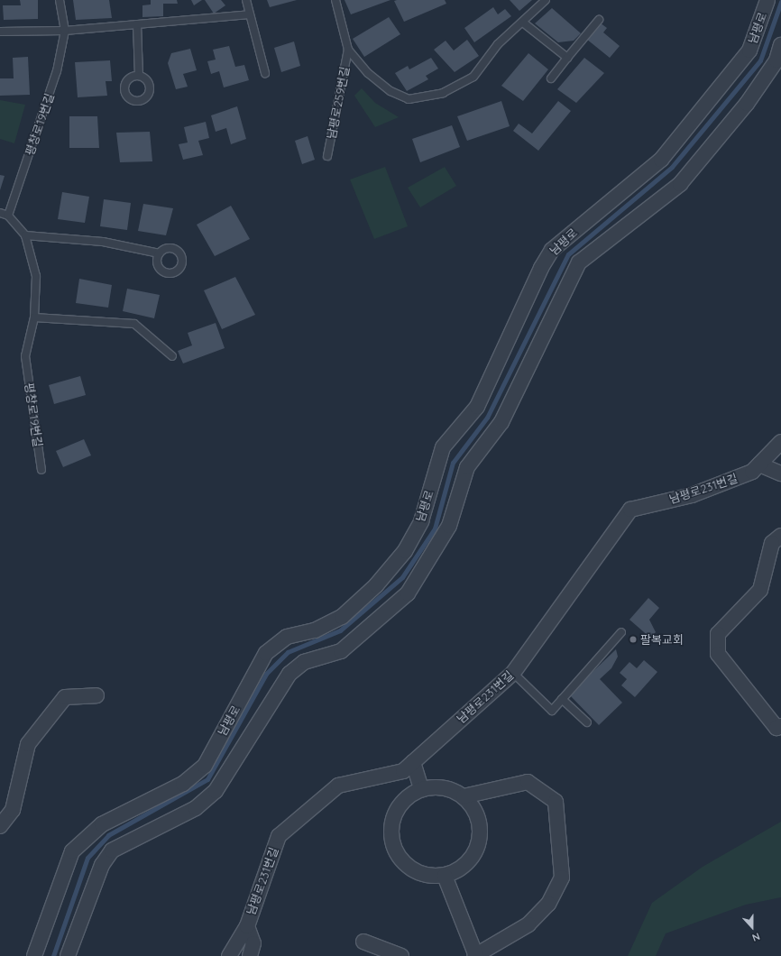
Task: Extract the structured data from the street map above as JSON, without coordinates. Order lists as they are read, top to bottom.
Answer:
{
  "streets": {
    "street": ["남평로", "남평로231번길"],
    "lane": ["남평로259번길", "평창로19번길"]
  },
  "places": ["팔복교회"],
  "north": "bottom"
}
